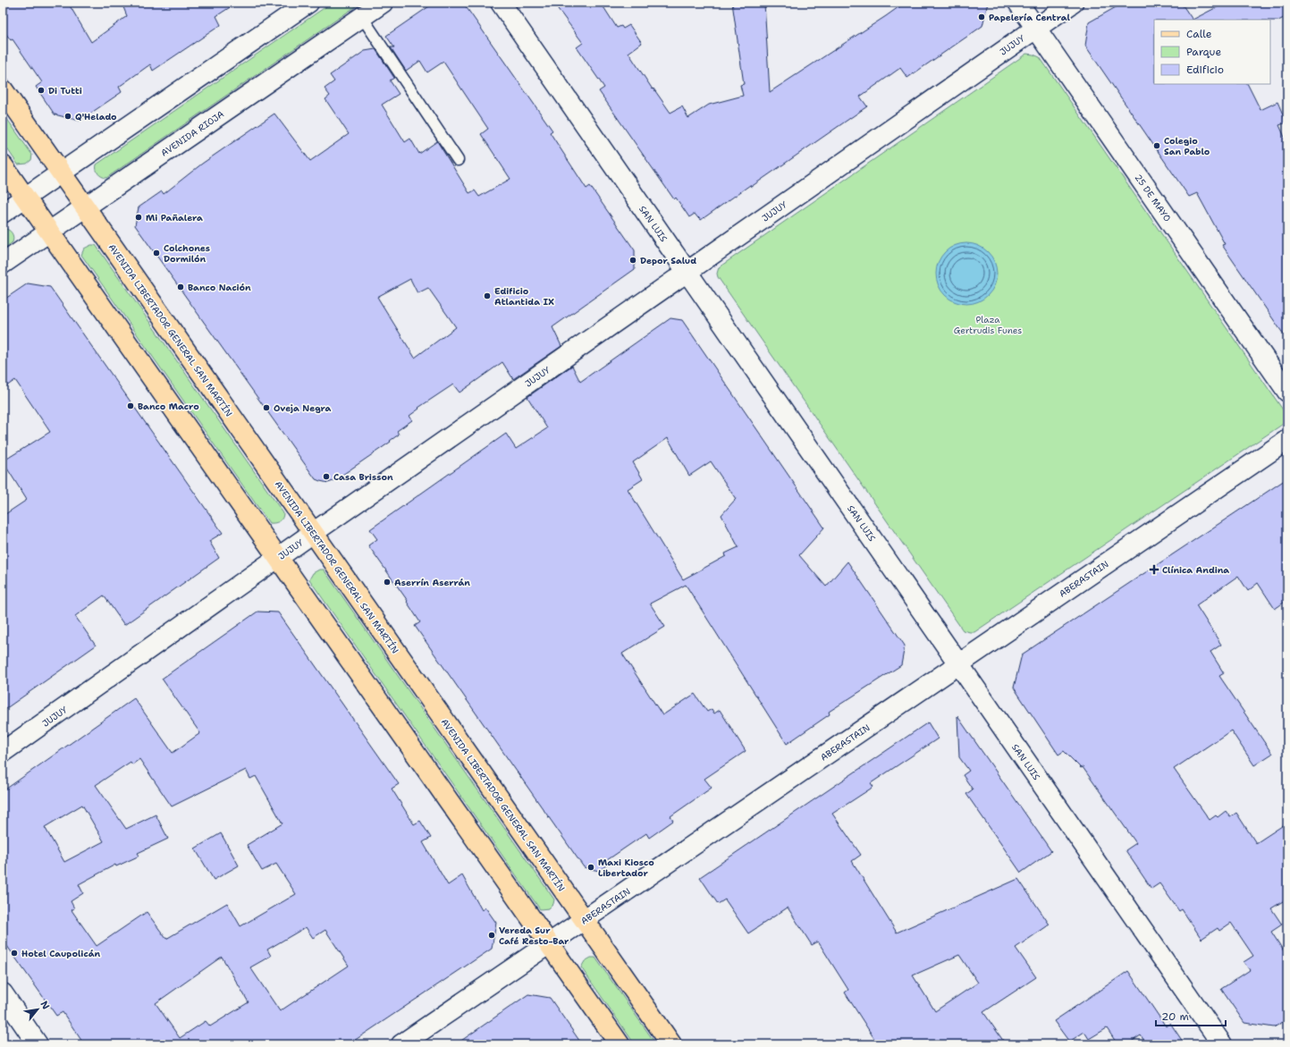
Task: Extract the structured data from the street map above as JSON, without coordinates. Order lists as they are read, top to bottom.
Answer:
{
  "streets": {
    "main road": ["AVENIDA LIBERTADOR GENERAL SAN MARTÍN"],
    "street": [
      "JUJUY",
      "AVENIDA RIOJA",
      "25 DE MAYO",
      "SAN LUIS",
      "ABERASTAIN"
    ]
  },
  "crossings": [
    ["JUJUY", "25 DE MAYO"],
    ["JUJUY", "SAN LUIS"],
    ["JUJUY", "AVENIDA LIBERTADOR GENERAL SAN MARTÍN"],
    ["AVENIDA RIOJA", "AVENIDA LIBERTADOR GENERAL SAN MARTÍN"],
    ["SAN LUIS", "ABERASTAIN"],
    ["AVENIDA LIBERTADOR GENERAL SAN MARTÍN", "ABERASTAIN"]
  ],
  "parks": ["Plaza Gertrudis Funes"],
  "places": {
    "other": [
      "Papelería Central",
      "Di Tutti",
      "Q'Helado",
      "Colegio San Pablo",
      "Mi Pañalera",
      "Colchones Dormilón",
      "Depor Salud",
      "Banco Nación",
      "Edificio Atlantida IX",
      "Banco Macro",
      "Oveja Negra",
      "Casa Brisson",
      "Aserrín Aserrán",
      "Maxi Kiosco Libertador",
      "Vereda Sur Café Resto-Bar",
      "Hotel Caupolicán"
    ],
    "health": ["Clínica Andina"]
  },
  "legend": ["Calle", "Parque", "Edificio"],
  "scale_bar": "20 m",
  "north": "top right"
}
